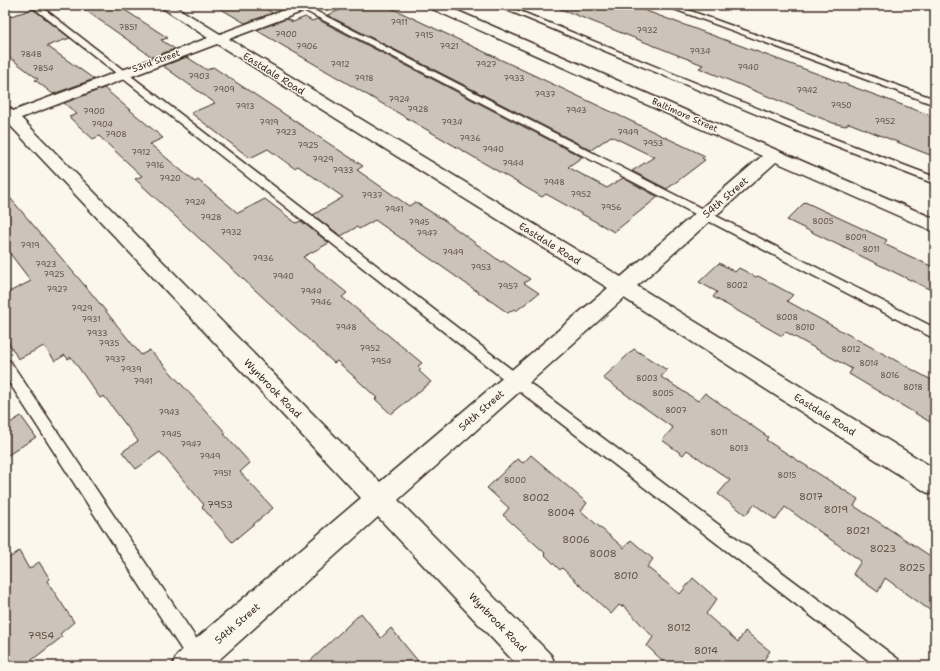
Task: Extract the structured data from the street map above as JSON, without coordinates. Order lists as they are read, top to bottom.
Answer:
{
  "streets": {
    "street": [
      "53rd Street",
      "Eastdale Road",
      "Baltimore Street",
      "54th Street",
      "Wynbrook Road"
    ]
  },
  "crossings": [
    ["53rd Street", "Eastdale Road"],
    ["53rd Street", "Wynbrook Road"],
    ["Eastdale Road", "54th Street"],
    ["Baltimore Street", "54th Street"],
    ["54th Street", "Wynbrook Road"]
  ],
  "house_numbers": [
    "7911",
    "7851",
    "7932",
    "7900",
    "7915",
    "7906",
    "7921",
    "7934",
    "7848",
    "7912",
    "7927",
    "7940",
    "7854",
    "7903",
    "7918",
    "7933",
    "7909",
    "7942",
    "7937",
    "7924",
    "7950",
    "7913",
    "7928",
    "7943",
    "7900",
    "7952",
    "7919",
    "7934",
    "7904",
    "7923",
    "7949",
    "7908",
    "7936",
    "7953",
    "7925",
    "7940",
    "7912",
    "7929",
    "7944",
    "7916",
    "7933",
    "7920",
    "7948",
    "7952",
    "7937",
    "7924",
    "7956",
    "7941",
    "7928",
    "8005",
    "7945",
    "7932",
    "7947",
    "8009",
    "7919",
    "8011",
    "7949",
    "7936",
    "7923",
    "7953",
    "7925",
    "7940",
    "8002",
    "7957",
    "7927",
    "7944",
    "7946",
    "7929",
    "8008",
    "7931",
    "7948",
    "8010",
    "7933",
    "7935",
    "7952",
    "8012",
    "7937",
    "7954",
    "8014",
    "7939",
    "8016",
    "8003",
    "7941",
    "8018",
    "8005",
    "8007",
    "7943",
    "8011",
    "7945",
    "7947",
    "8013",
    "7949",
    "7951",
    "8015",
    "8000",
    "8017",
    "8002",
    "7953",
    "8019",
    "8004",
    "8021",
    "8006",
    "8023",
    "8008",
    "8025",
    "8010",
    "8012",
    "7954",
    "8014"
  ]
}
